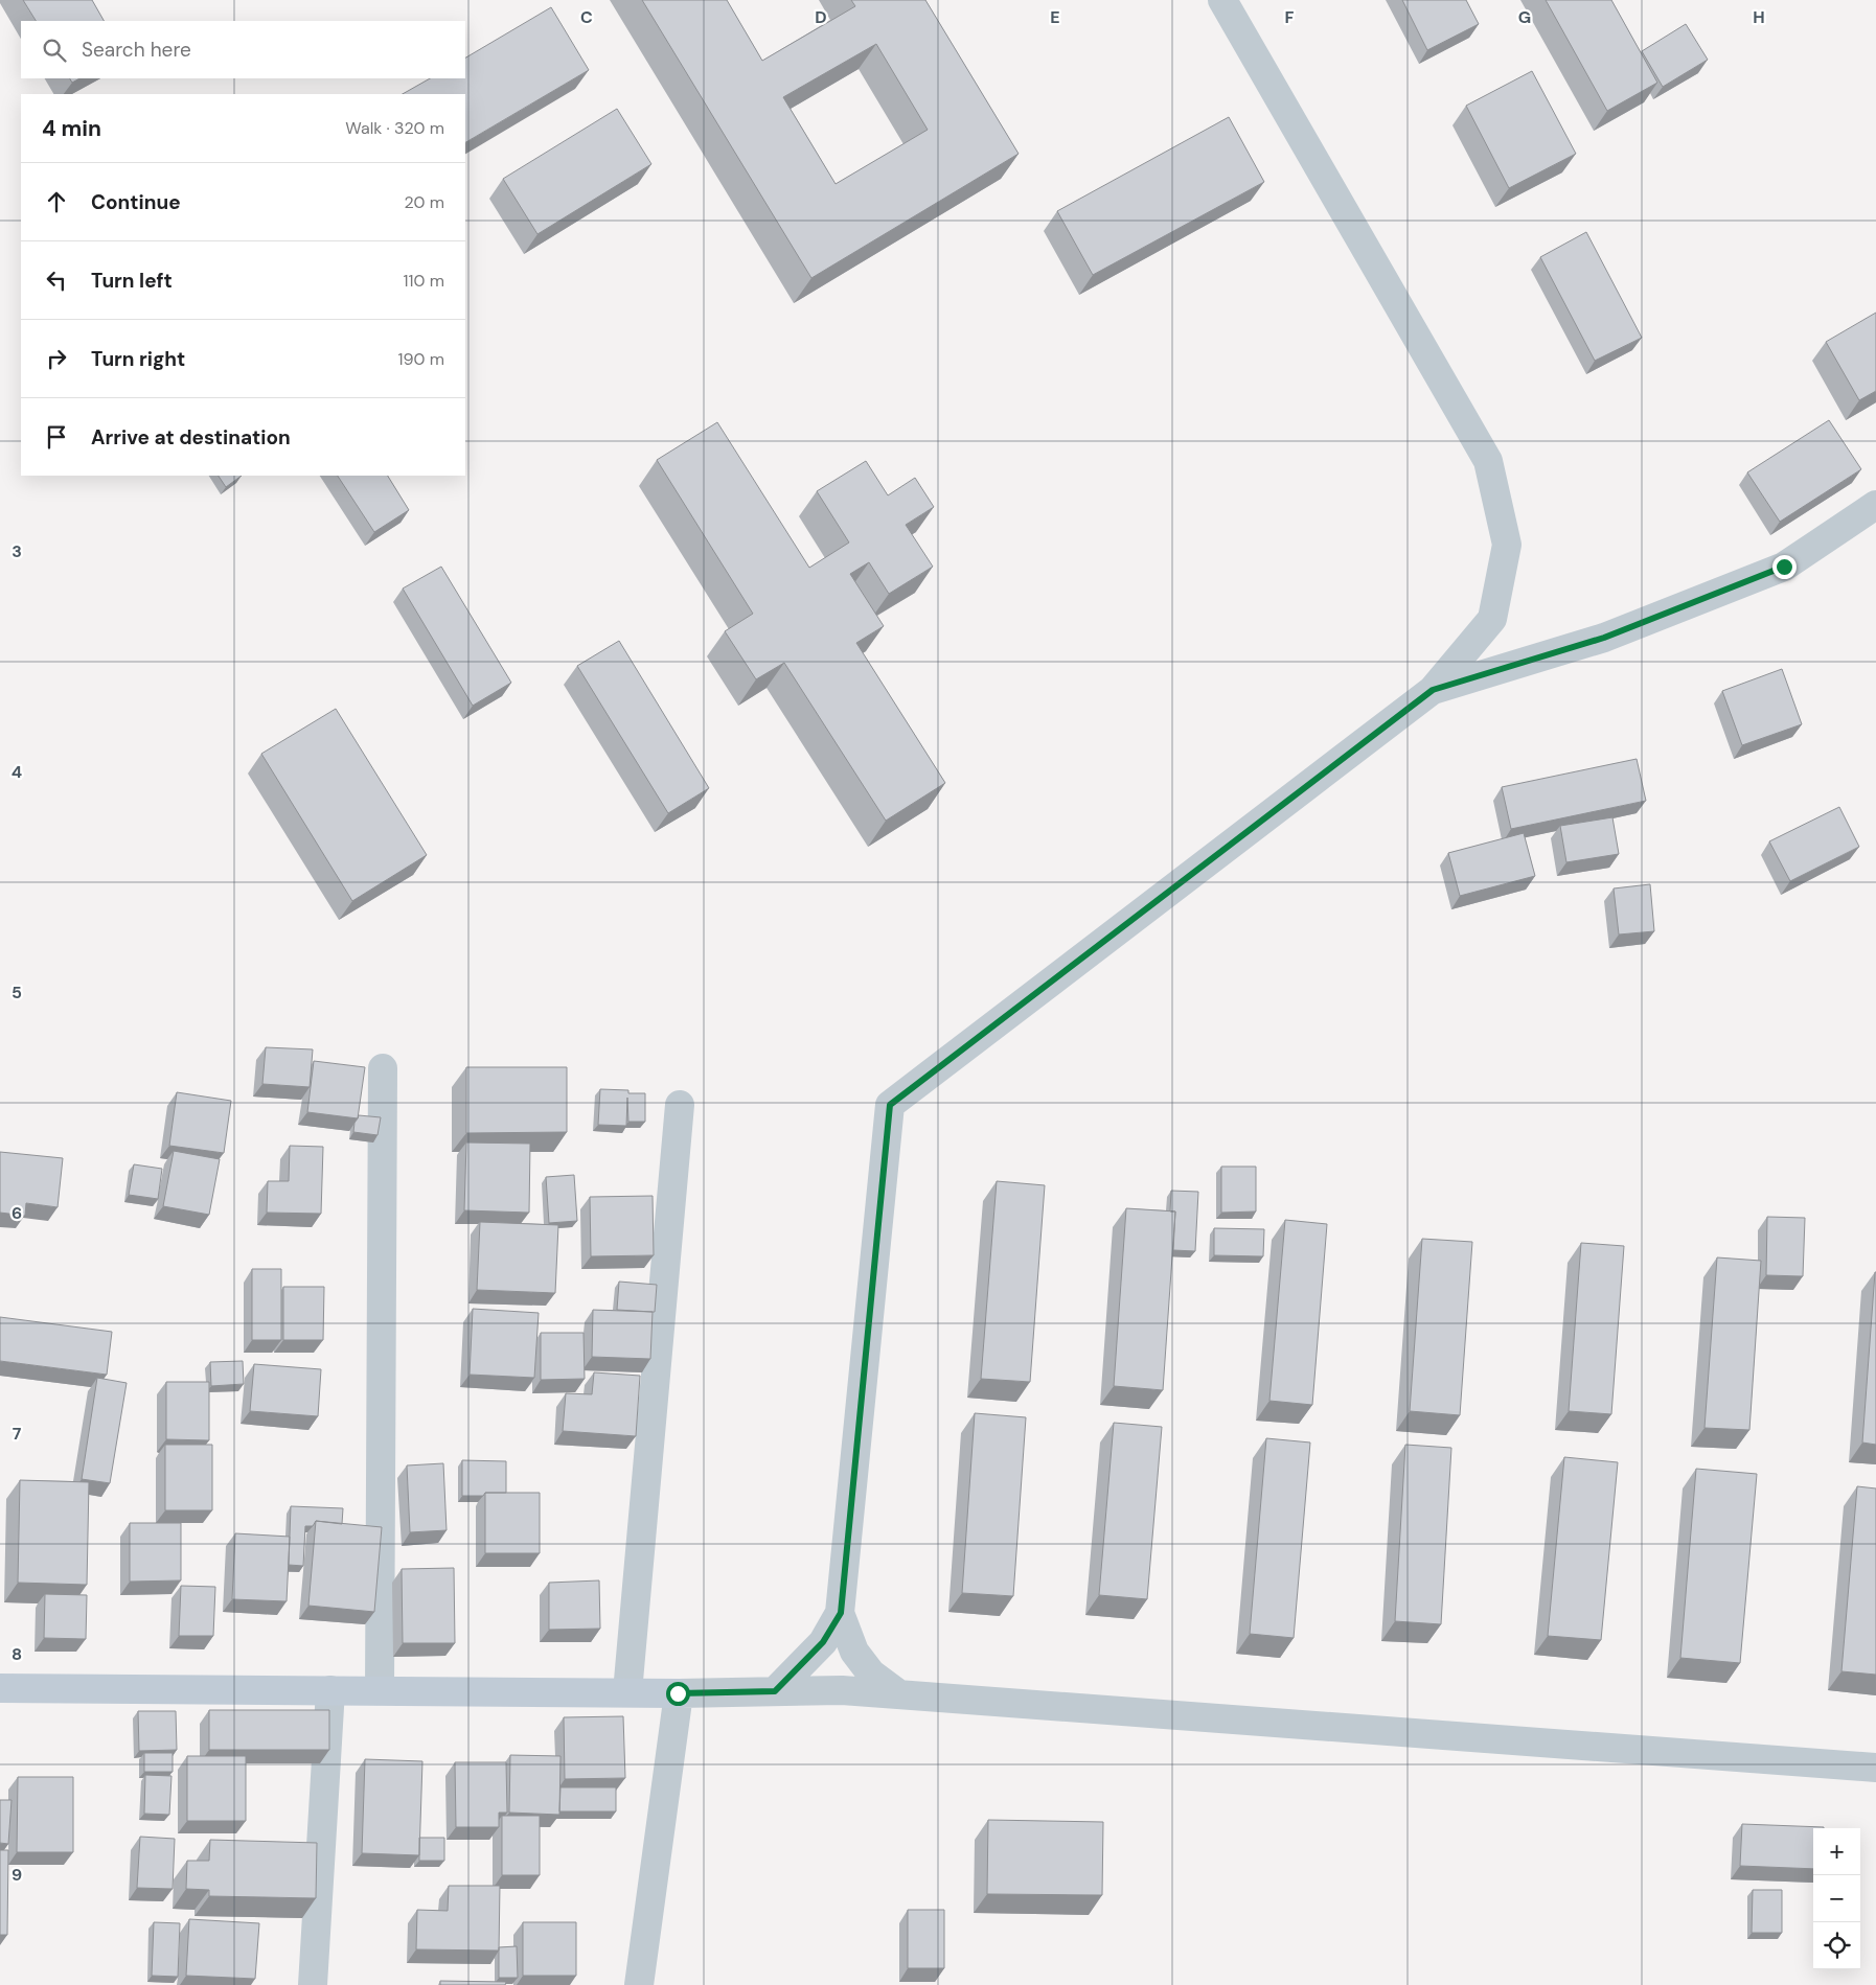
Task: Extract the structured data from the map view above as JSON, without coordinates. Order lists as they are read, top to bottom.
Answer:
{
  "page": {
    "search": "Search here",
    "heading": ["4 min", "Walk · 320 m"],
    "list": [
      ["Continue", "20 m"],
      ["Turn left", "110 m"],
      ["Turn right", "190 m"],
      "Arrive at destination"
    ],
    "map_buttons": ["+", "−"]
  },
  "grid": {
    "columns": [
      "C",
      "D",
      "E",
      "F",
      "G",
      "H"
    ],
    "rows": [
      "3",
      "4",
      "5",
      "6",
      "7",
      "8",
      "9"
    ]
  }
}
